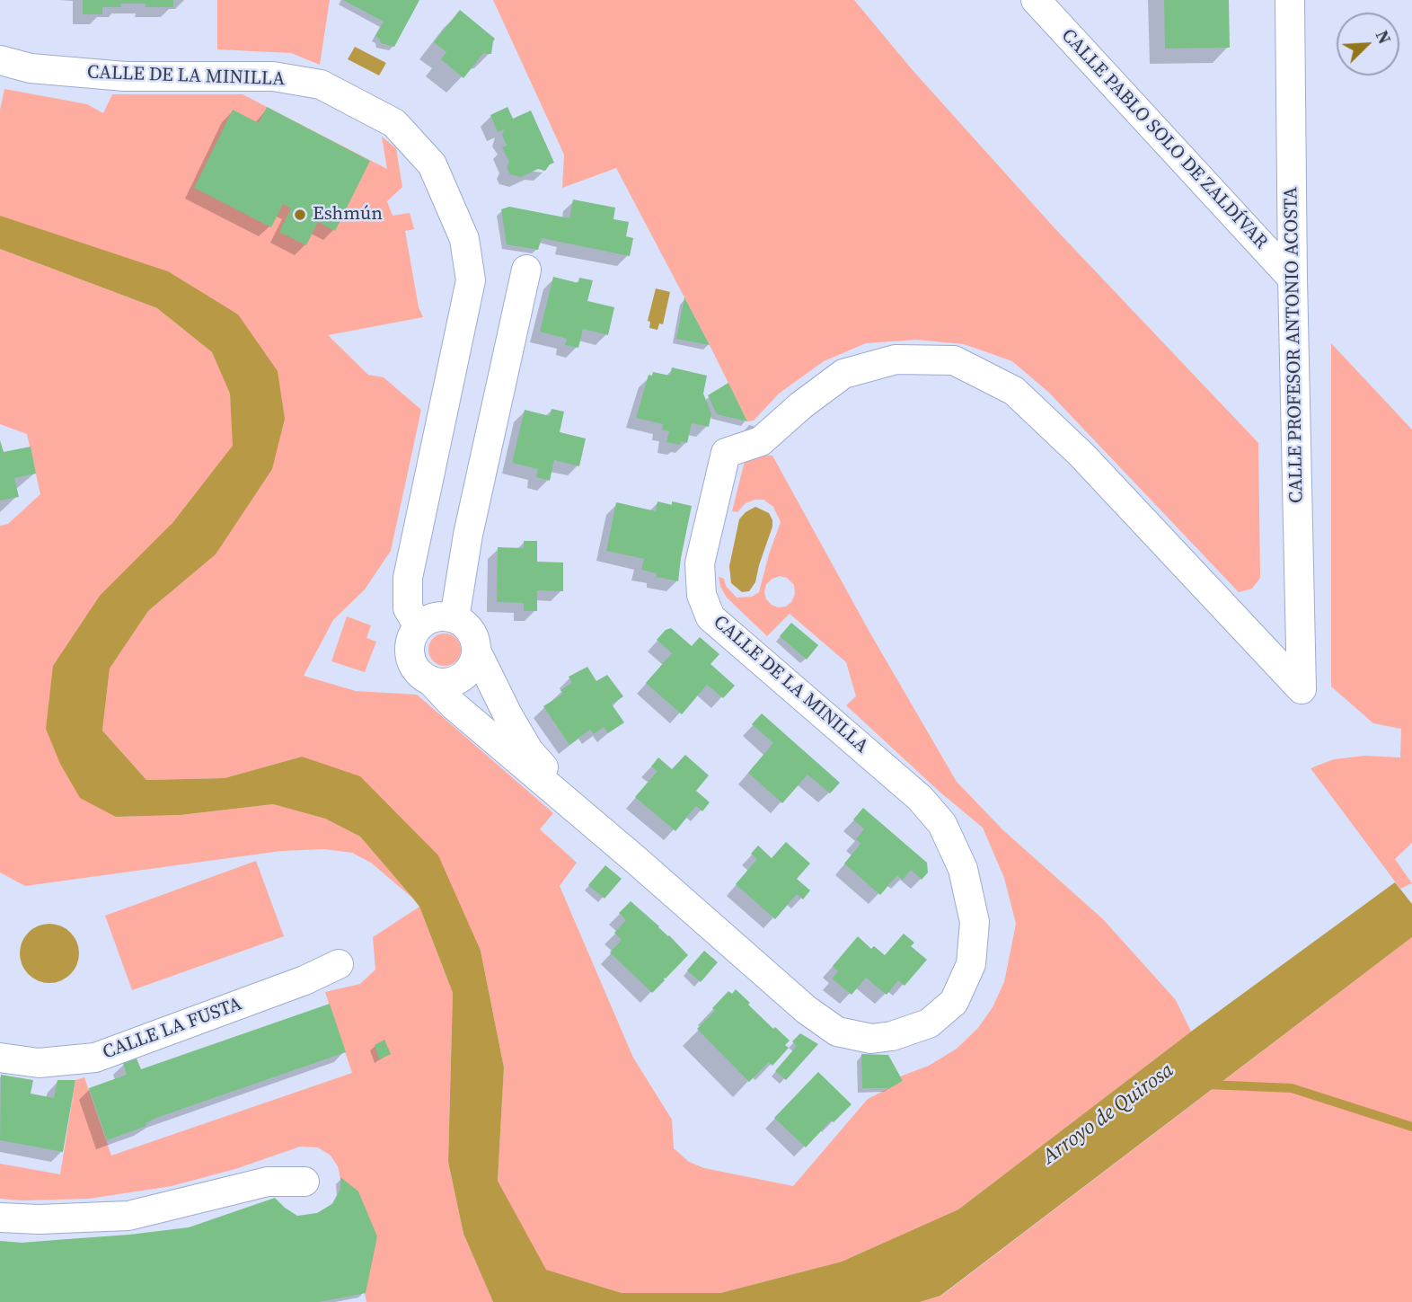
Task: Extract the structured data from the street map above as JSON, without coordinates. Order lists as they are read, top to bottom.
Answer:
{
  "streets": {
    "street": [
      "CALLE DE LA MINILLA",
      "CALLE PABLO SOLO DE ZALDÍVAR",
      "CALLE PROFESOR ANTONIO ACOSTA",
      "CALLE LA FUSTA"
    ]
  },
  "crossings": [
    ["CALLE DE LA MINILLA", "CALLE PROFESOR ANTONIO ACOSTA"],
    ["CALLE PABLO SOLO DE ZALDÍVAR", "CALLE PROFESOR ANTONIO ACOSTA"]
  ],
  "water": ["Arroyo de Quirosa"],
  "places": ["Eshmún"],
  "north": "top right"
}
